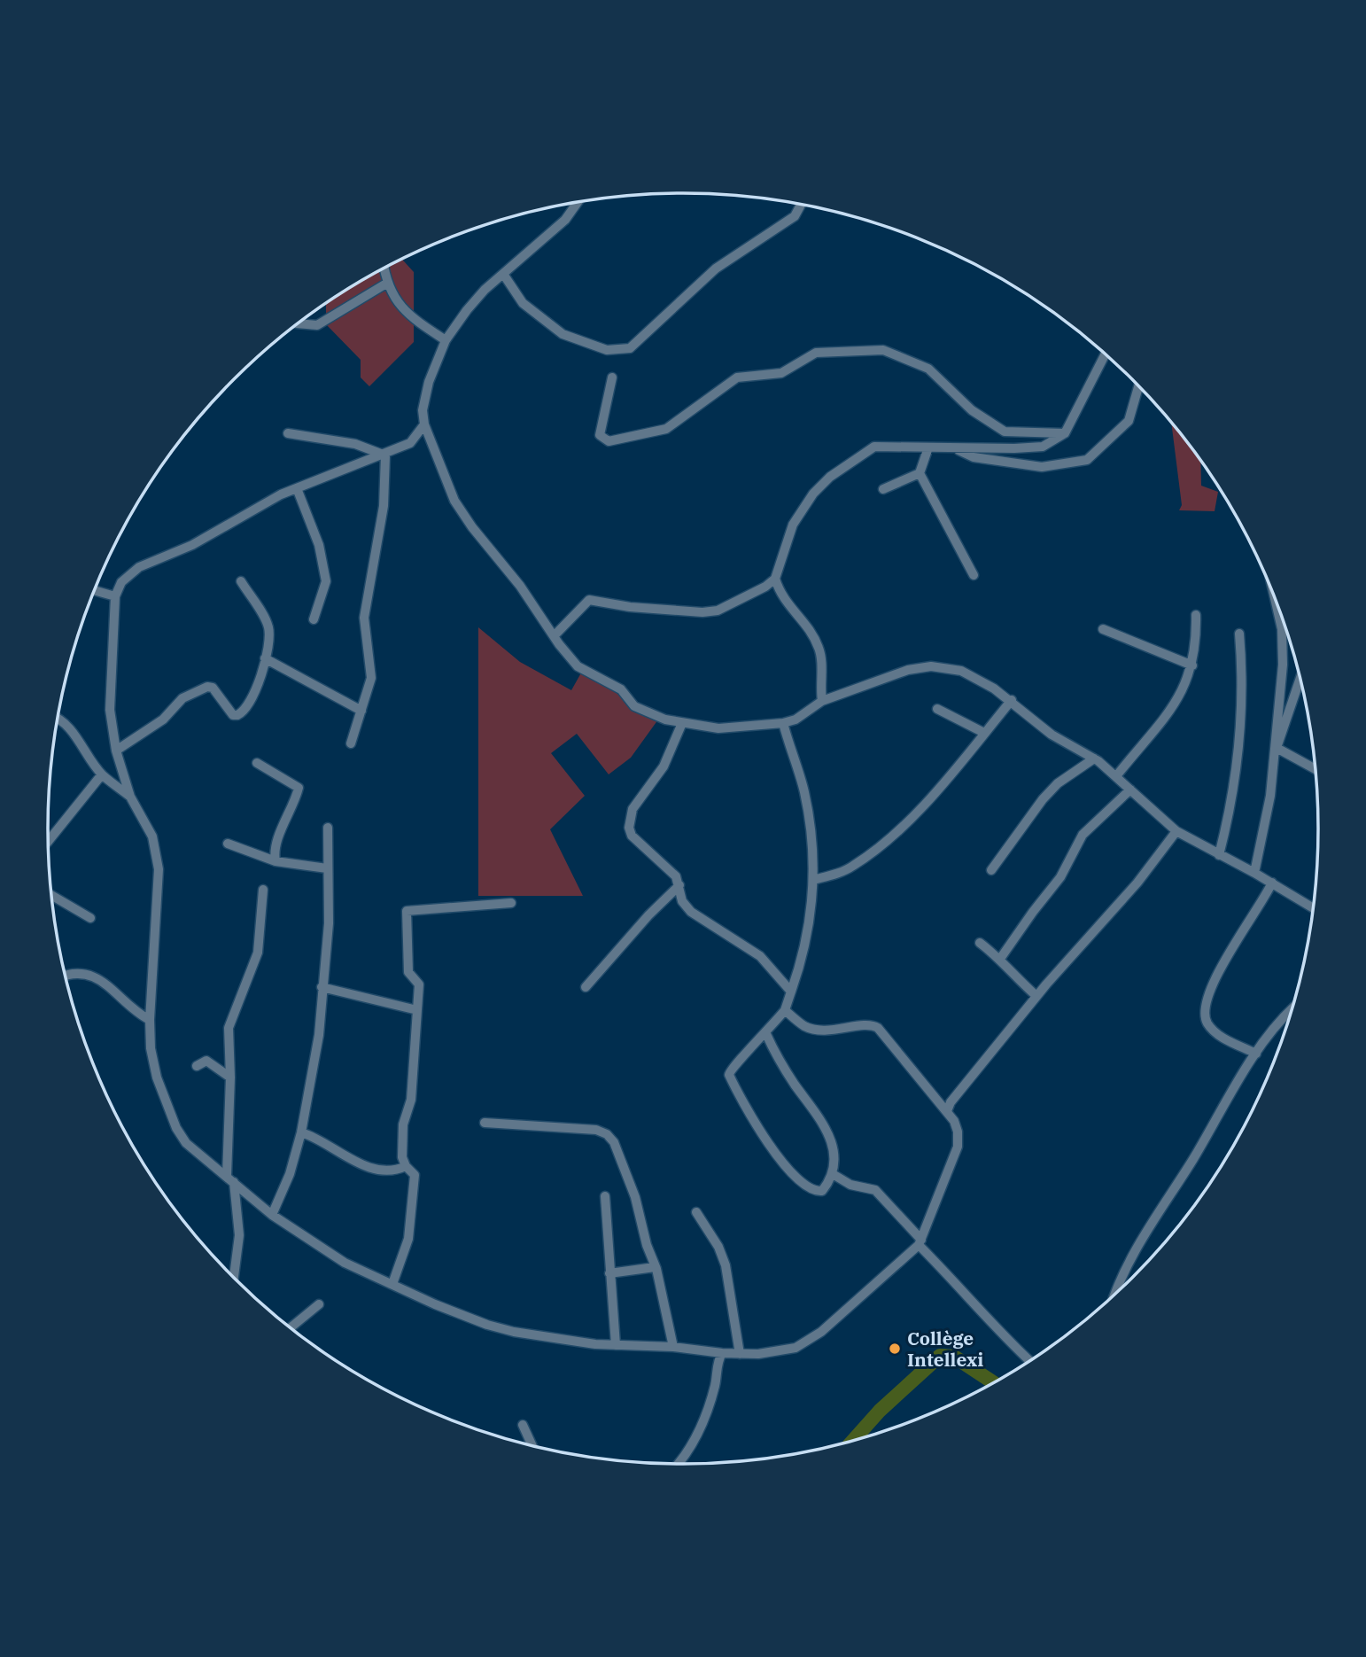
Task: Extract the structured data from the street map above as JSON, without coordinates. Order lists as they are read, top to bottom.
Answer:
{
  "places": ["Collège Intellexi"]
}
